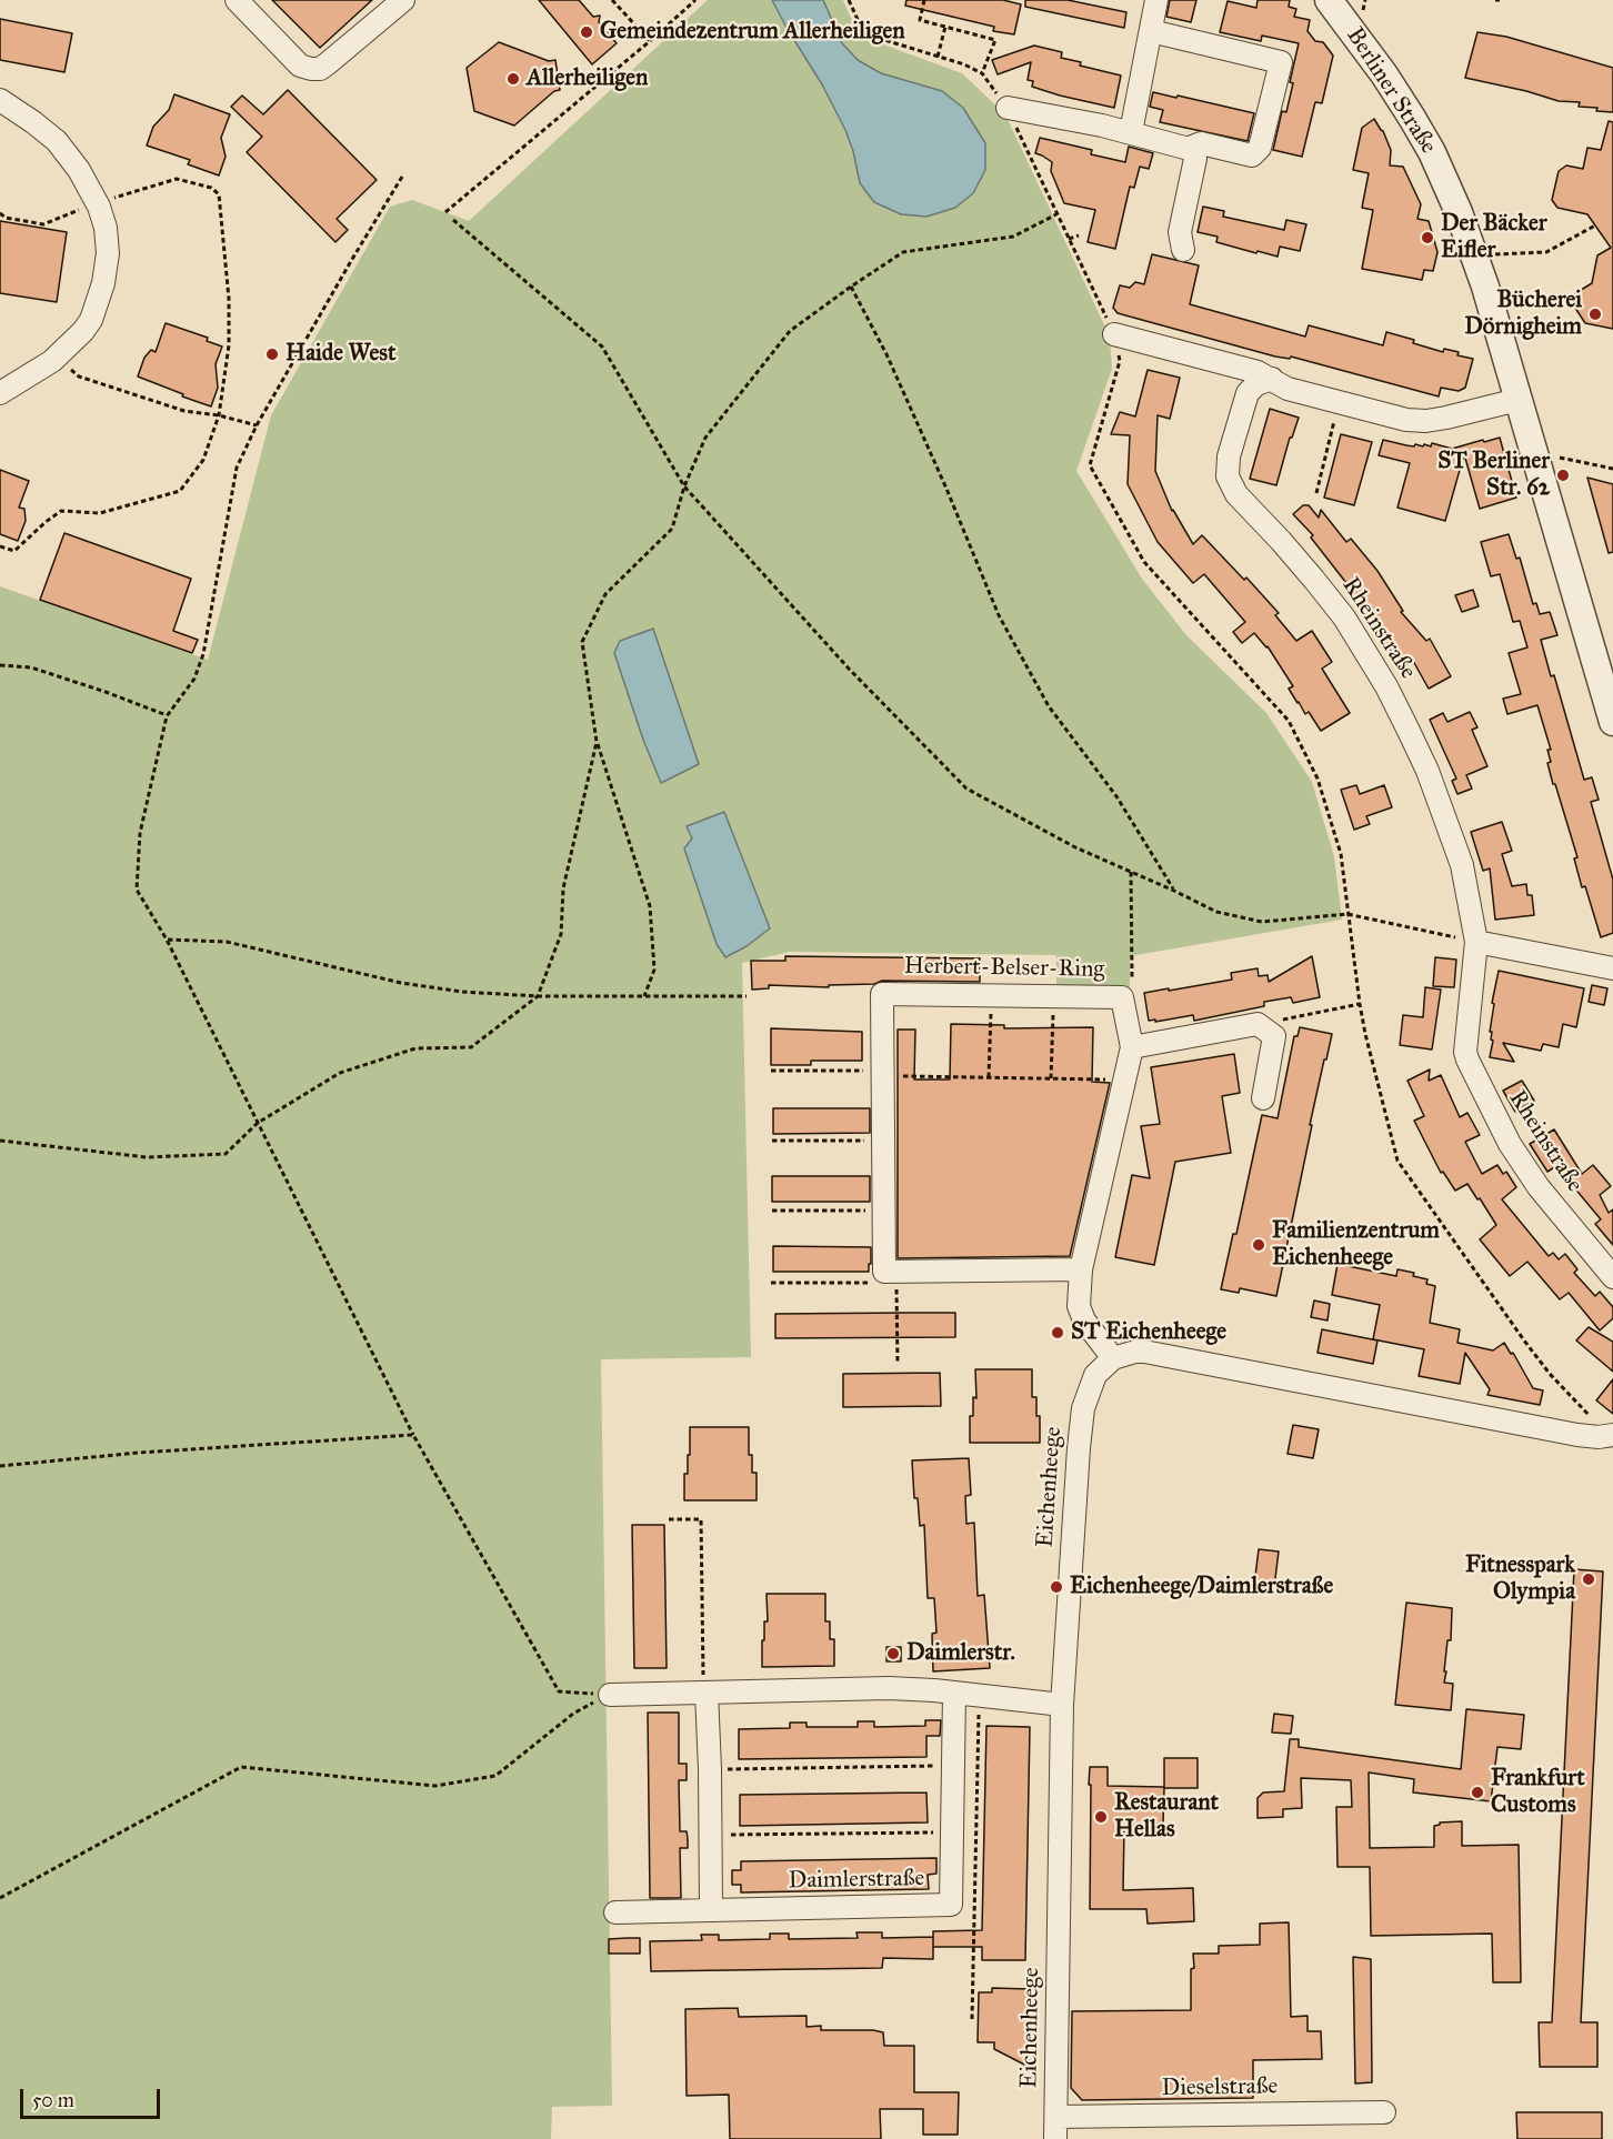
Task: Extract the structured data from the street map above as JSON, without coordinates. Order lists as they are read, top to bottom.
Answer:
{
  "streets": {
    "street": [
      "Berliner Straße",
      "Rheinstraße",
      "Herbert-Belser-Ring",
      "Eichenheege",
      "Daimlerstraße",
      "Dieselstraße"
    ]
  },
  "crossings": [
    ["Herbert-Belser-Ring", "Eichenheege"],
    ["Eichenheege", "Dieselstraße"]
  ],
  "places": [
    "Gemeindezentrum Allerheiligen",
    "Allerheiligen",
    "Der Bäcker Eifler",
    "Bücherei Dörnigheim",
    "Haide West",
    "ST Berliner Str. 62",
    "Familienzentrum Eichenheege",
    "ST Eichenheege",
    "Fitnesspark Olympia",
    "Eichenheege/Daimlerstraße",
    "Daimlerstr.",
    "Frankfurt Customs",
    "Restaurant Hellas"
  ],
  "scale_bar": "50 m"
}
